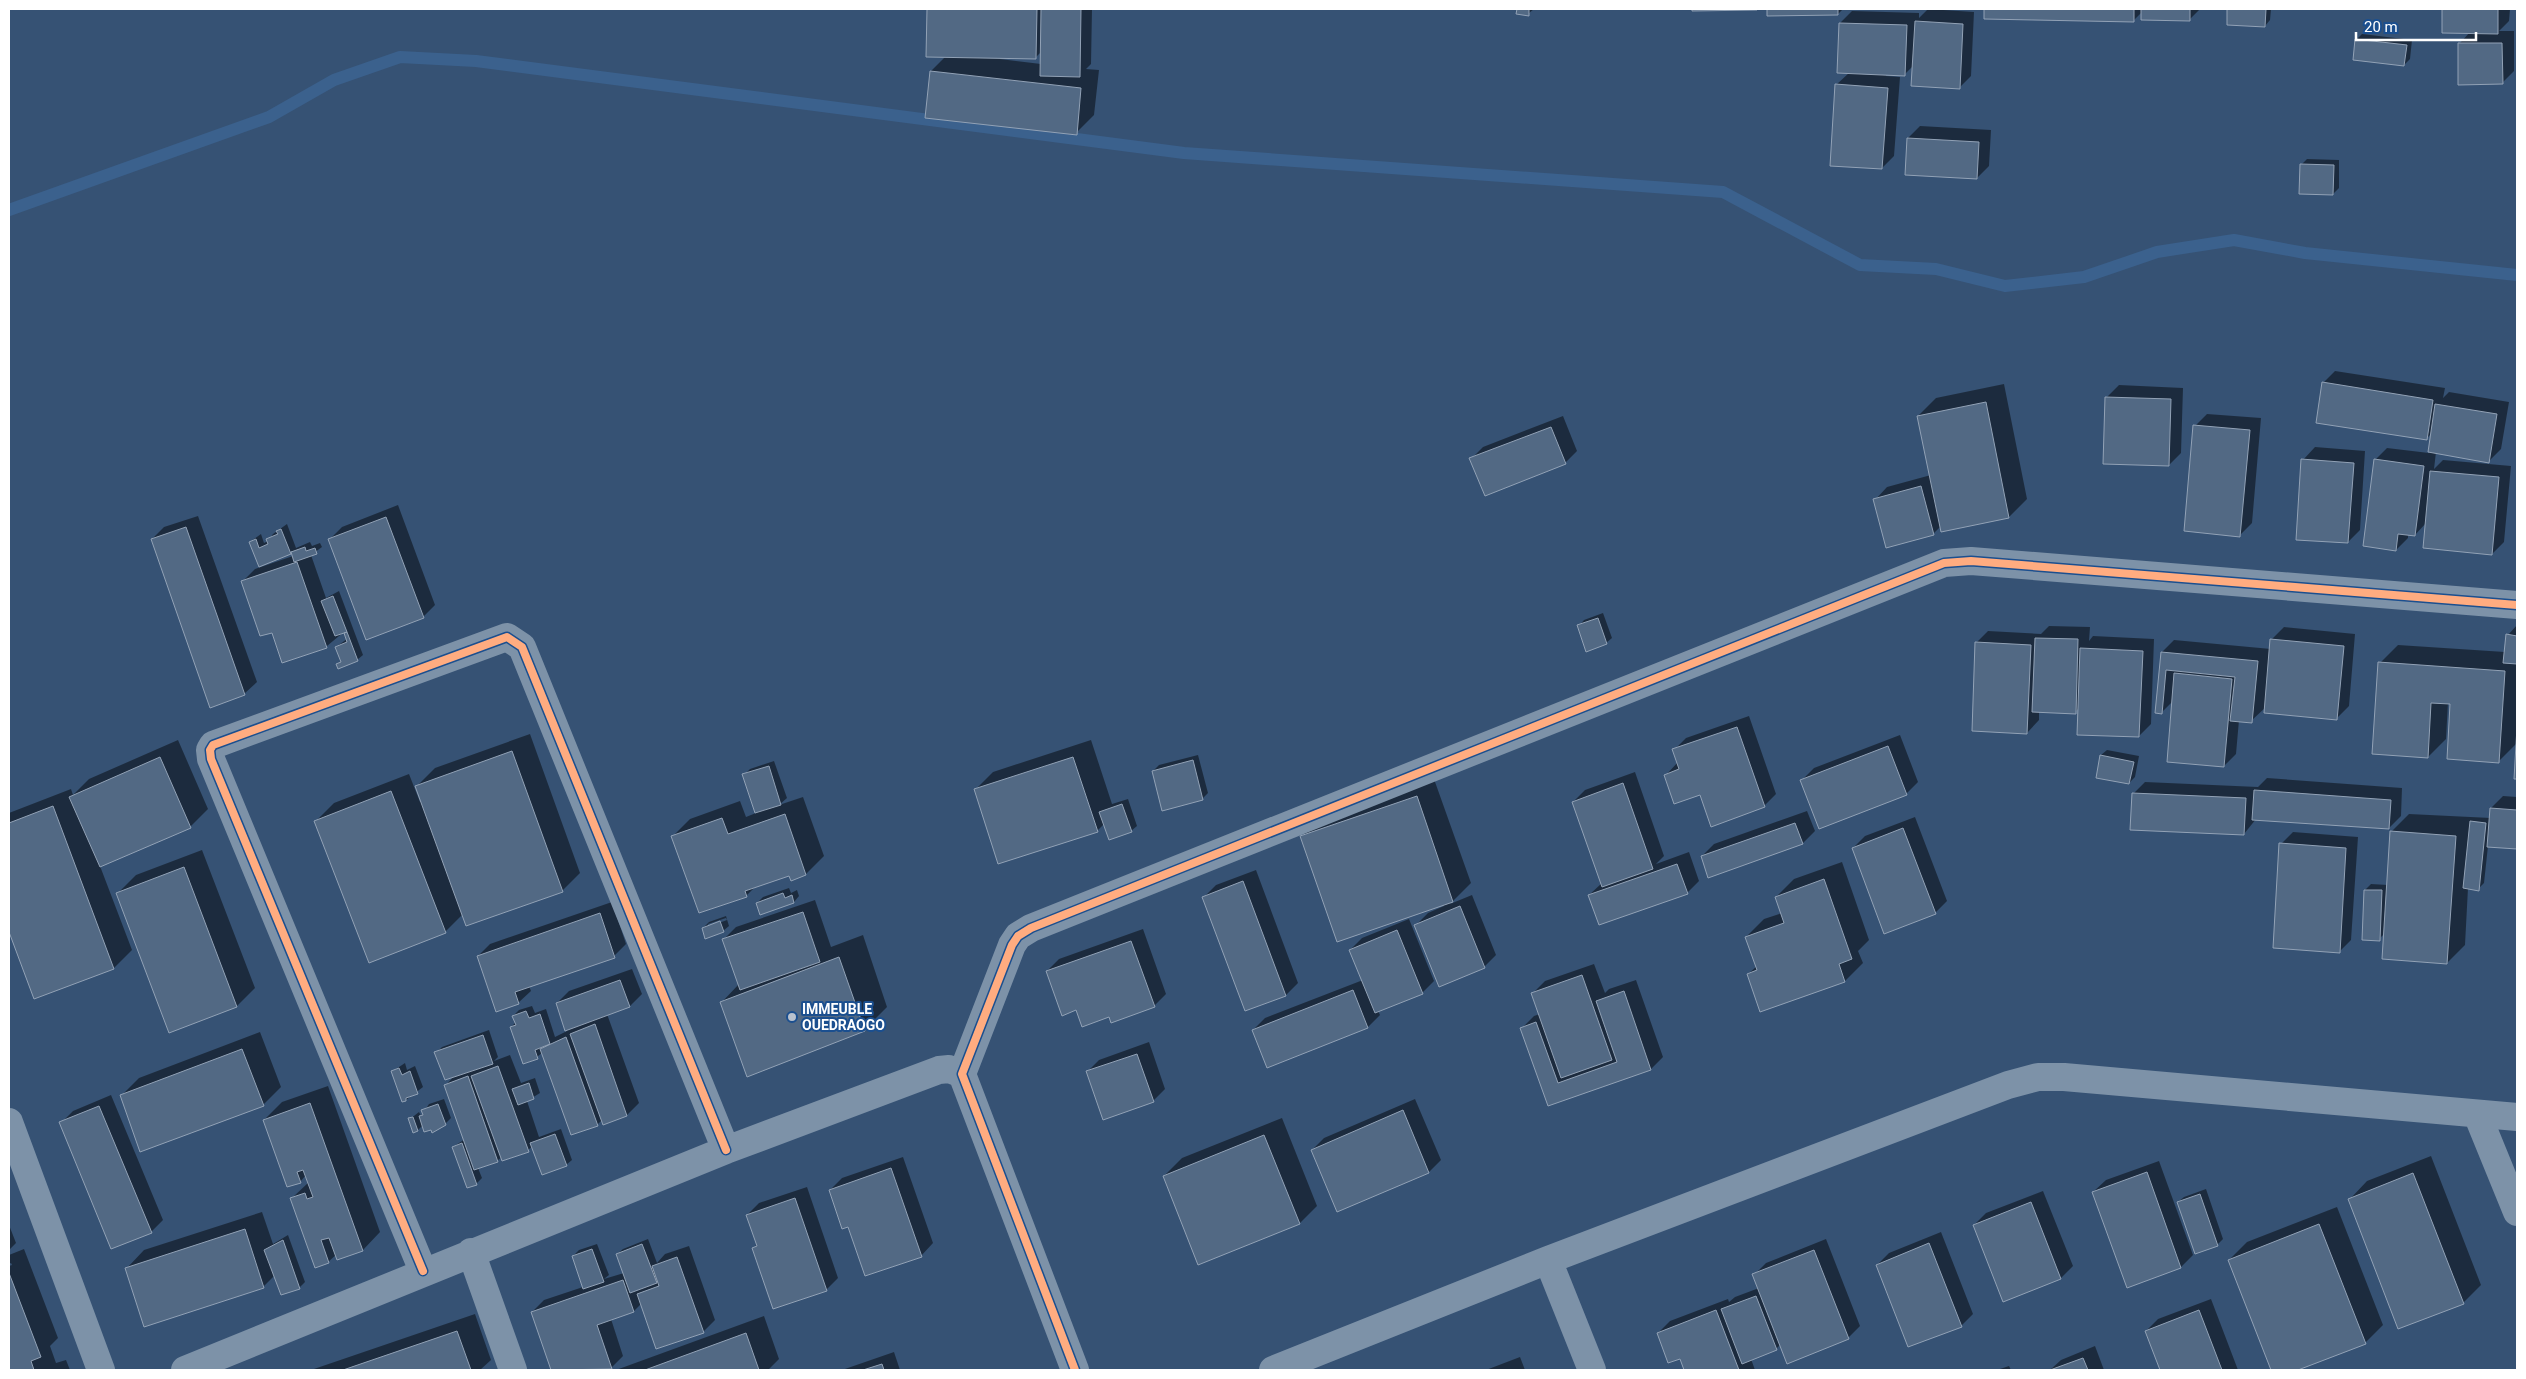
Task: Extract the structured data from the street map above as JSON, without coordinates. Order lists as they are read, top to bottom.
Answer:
{
  "places": ["IMMEUBLE OUEDRAOGO"],
  "scale_bar": "20 m"
}
